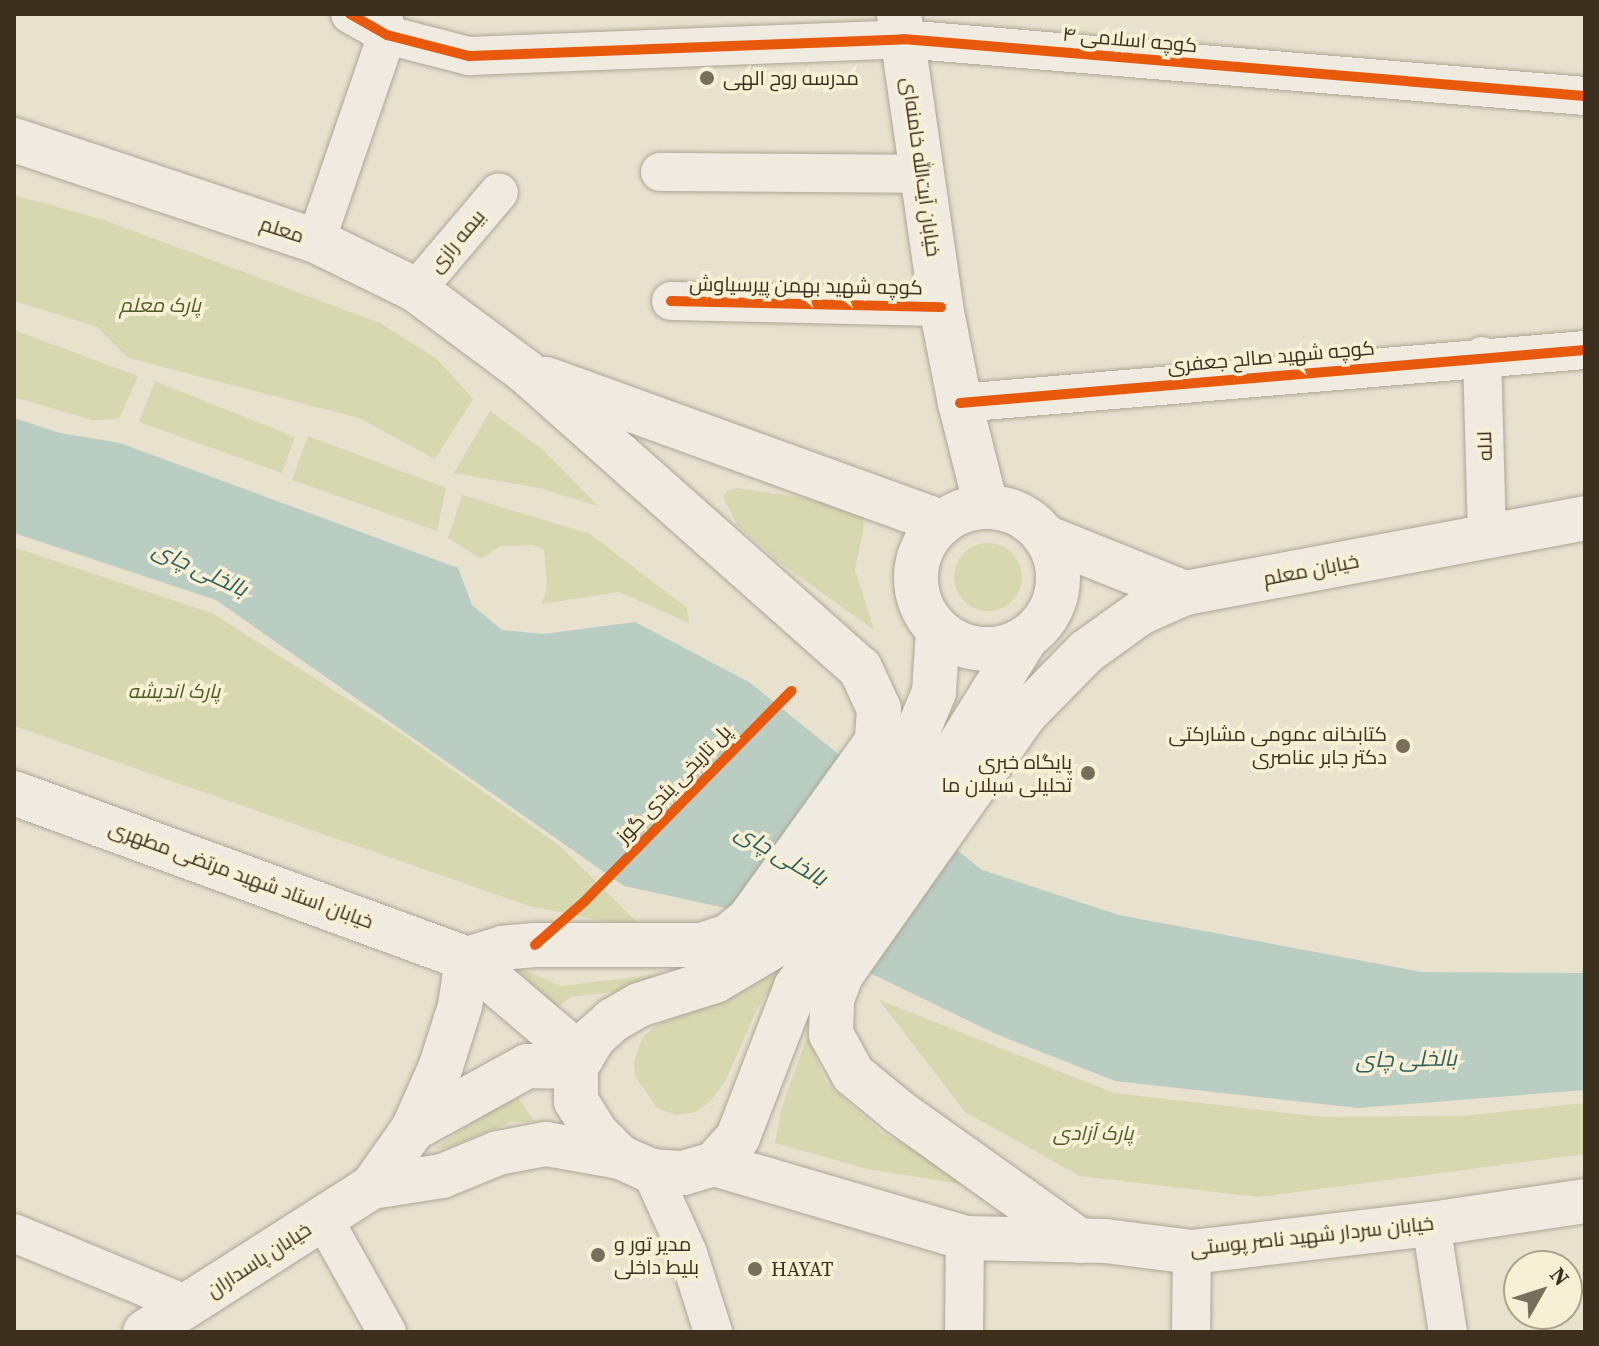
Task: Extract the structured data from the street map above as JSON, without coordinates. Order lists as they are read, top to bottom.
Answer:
{
  "streets": {
    "main road": [
      "خیابان آیت‌الله خامنه‌ای",
      "معلم",
      "خیابان معلم",
      "خیابان استاد شهید مرتضی مطهری",
      "خیابان سردار شهید ناصر پوستی",
      "خیابان پاسداران"
    ],
    "street": [
      "کوچه اسلامی ۴",
      "بیمه رازی",
      "کوچه شهید بهمن پیرسیاوش",
      "کوچه شهید صالح جعفری",
      "لاله"
    ],
    "cycle path": ["پل تاریخی یئدی گوز"]
  },
  "crossings": [
    ["کوچه اسلامی ۴", "خیابان آیت‌الله خامنه‌ای"],
    ["خیابان آیت‌الله خامنه‌ای", "کوچه شهید بهمن پیرسیاوش"],
    ["خیابان آیت‌الله خامنه‌ای", "کوچه شهید صالح جعفری"],
    ["معلم", "بیمه رازی"],
    ["کوچه شهید صالح جعفری", "لاله"],
    ["لاله", "خیابان معلم"]
  ],
  "water": ["بالخلی چای"],
  "parks": ["پارک معلم", "پارک اندیشه", "پارک آزادی"],
  "places": [
    "مدرسه روح الهی",
    "کتابخانه عمومی مشارکتی دکتر جابر عناصری",
    "پایگاه خبری تحلیلی سبلان ما",
    "مدیر تور و بلیط داخلى",
    "HAYAT"
  ],
  "north": "top right"
}
